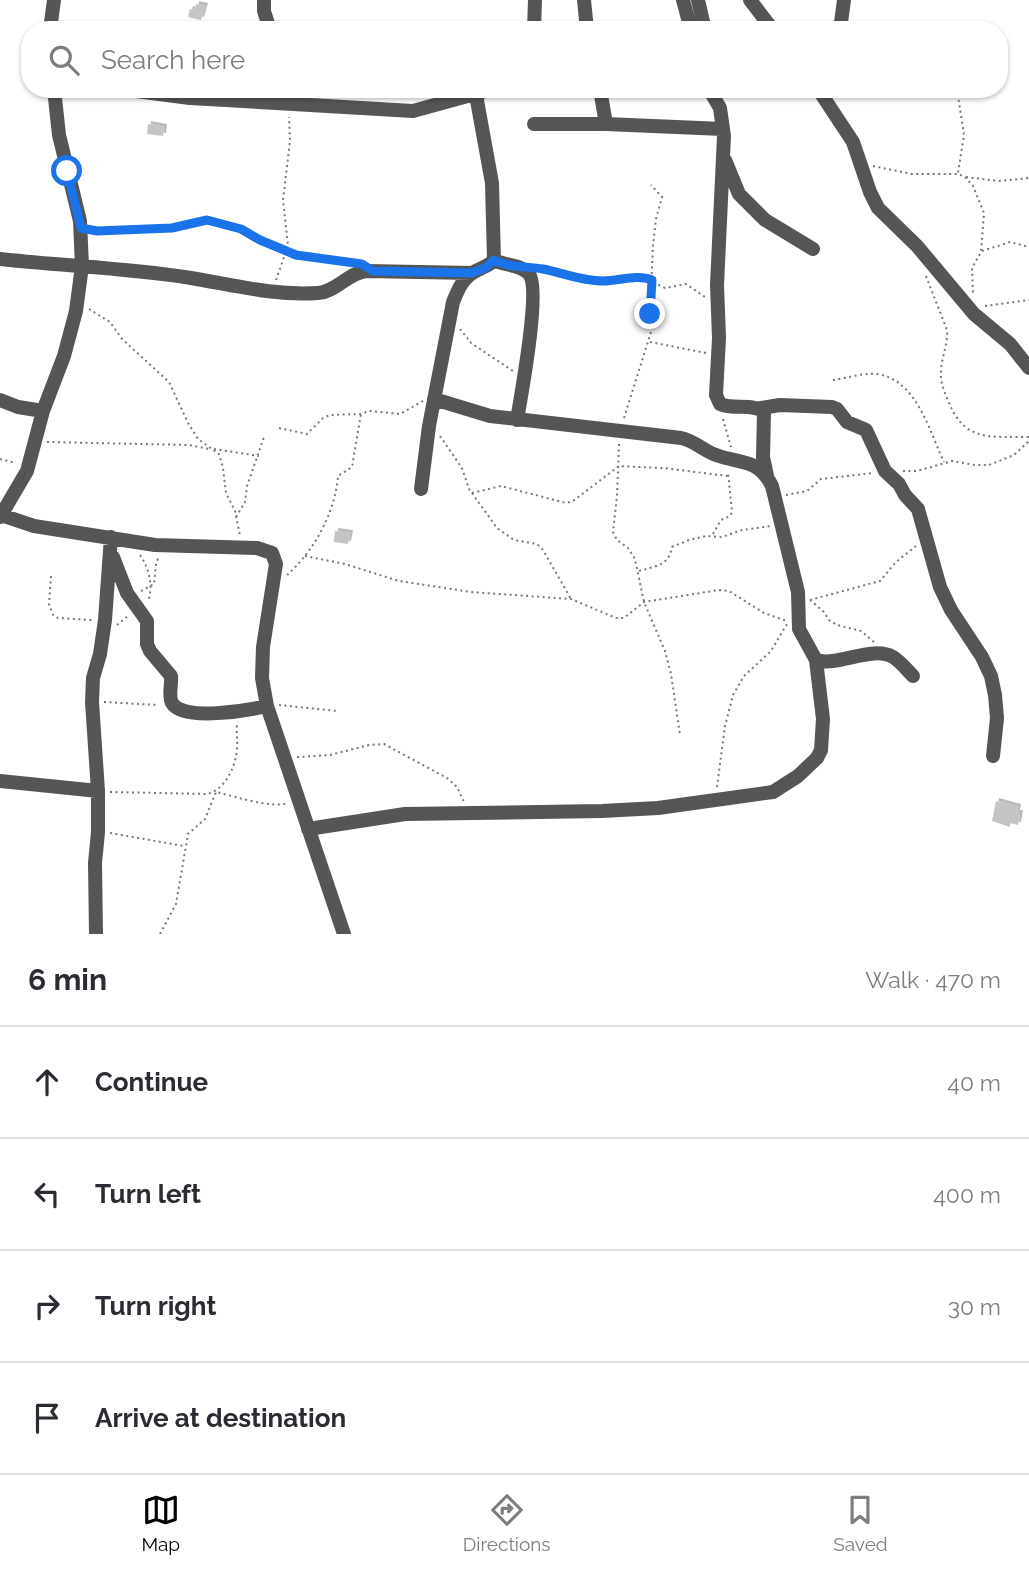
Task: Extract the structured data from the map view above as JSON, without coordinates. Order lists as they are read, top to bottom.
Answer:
{
  "page": {
    "search": "Search here",
    "heading": ["6 min", "Walk · 470 m"],
    "list": [
      ["Continue", "40 m"],
      ["Turn left", "400 m"],
      ["Turn right", "30 m"],
      "Arrive at destination"
    ],
    "nav": ["Map", "Directions", "Saved"]
  }
}
